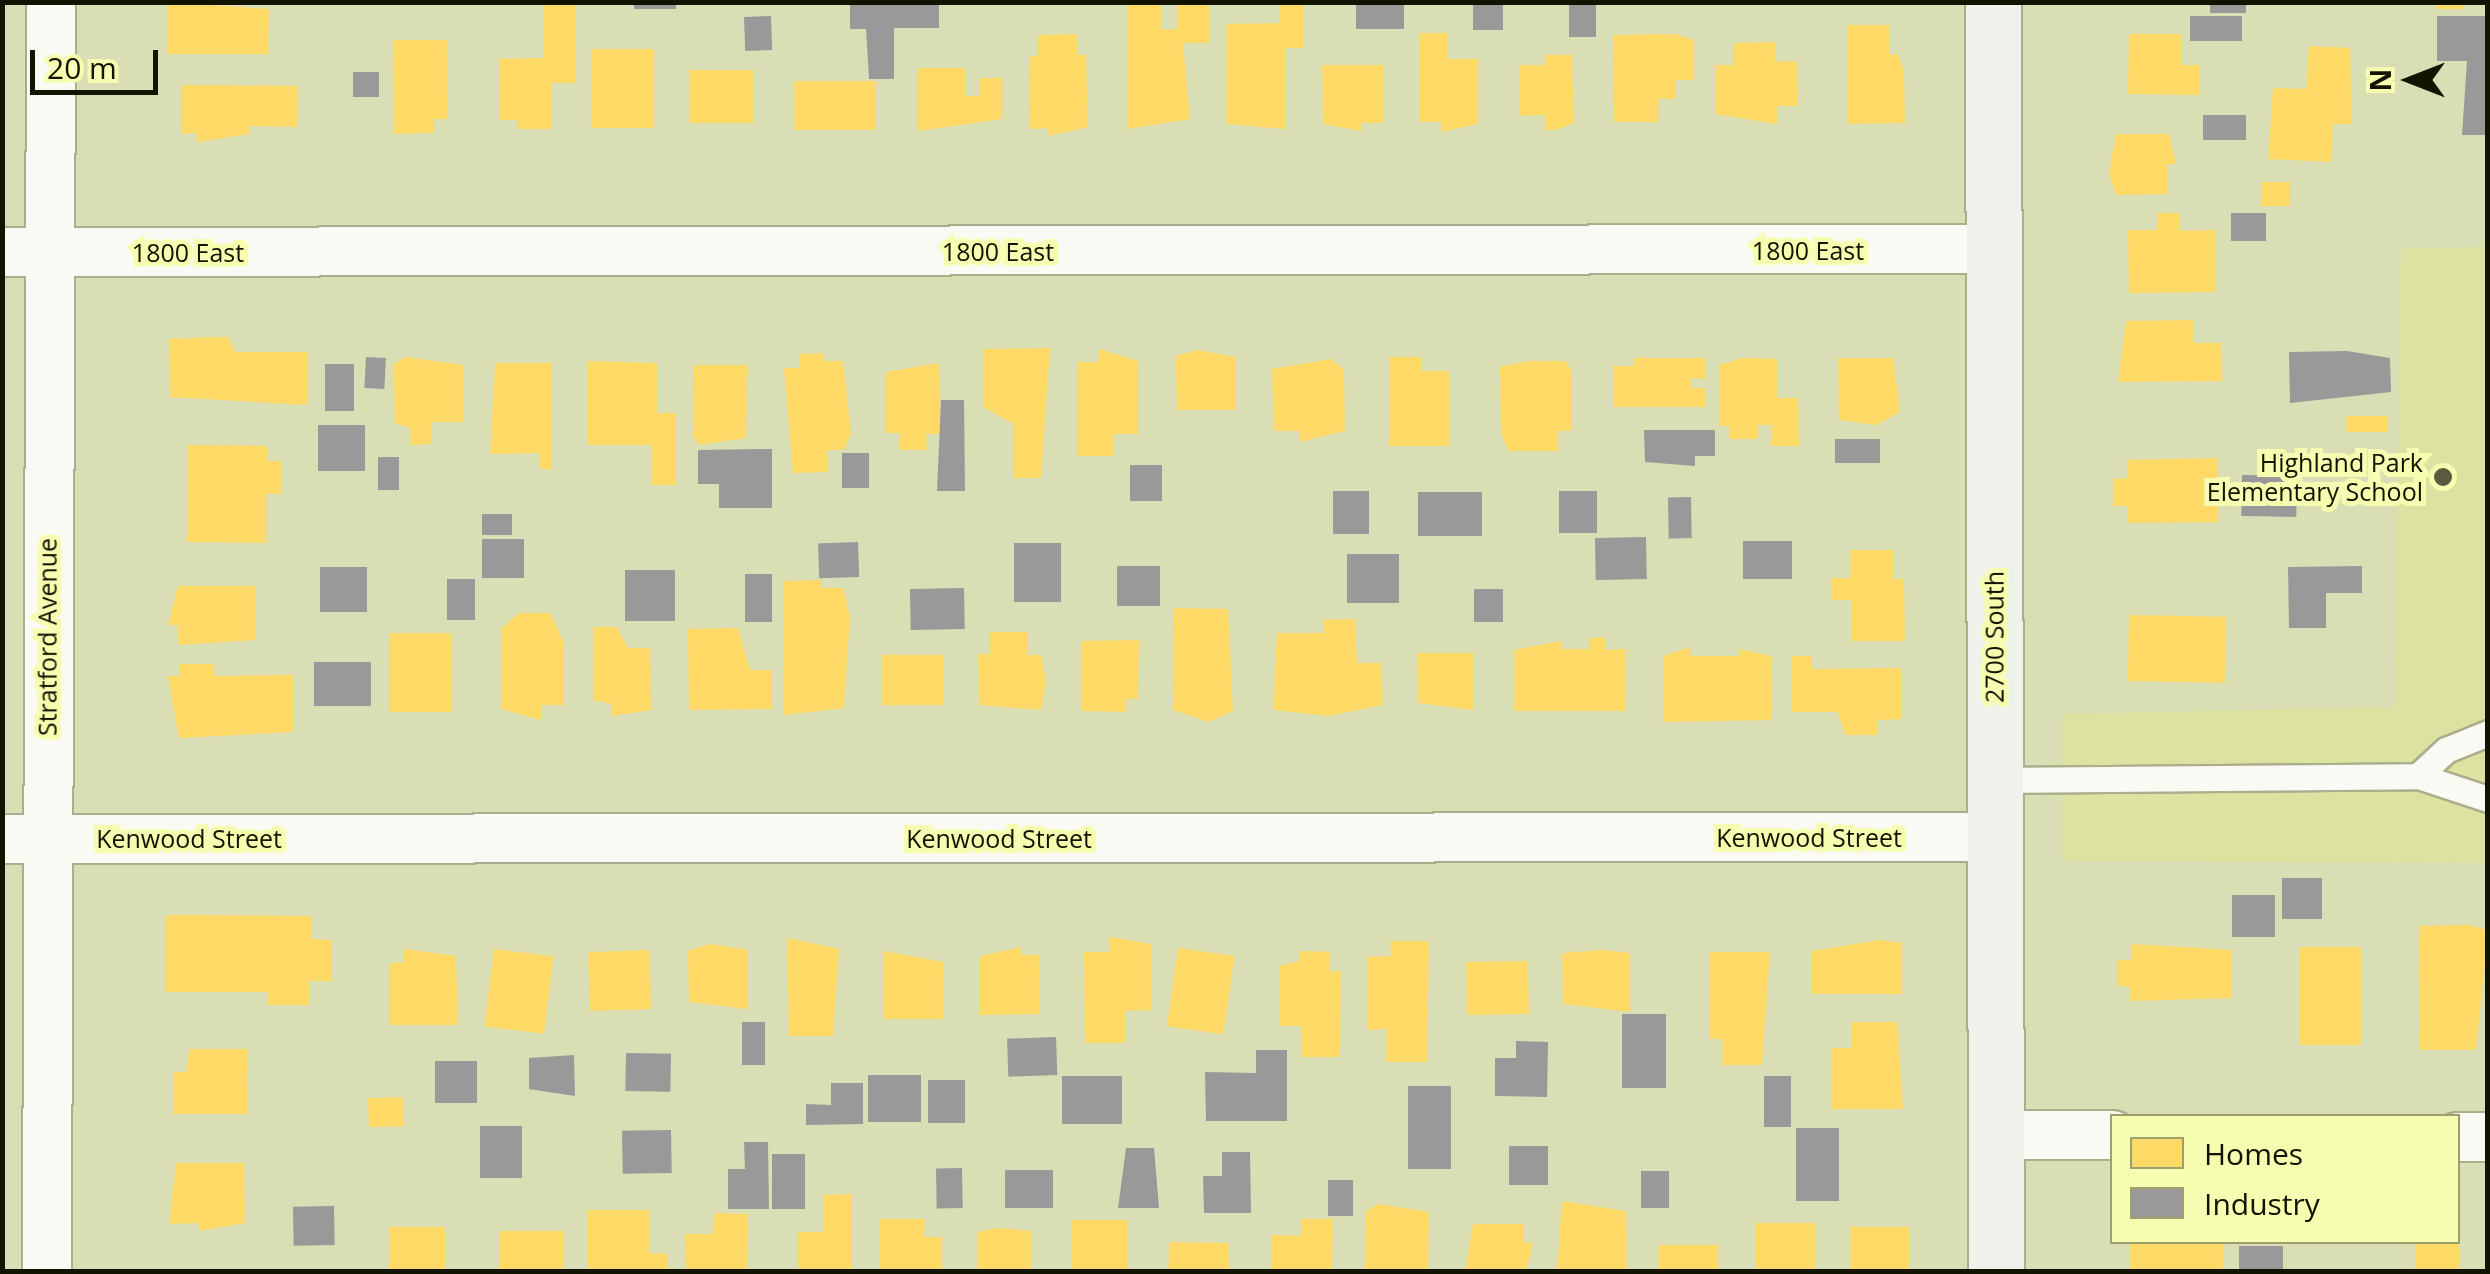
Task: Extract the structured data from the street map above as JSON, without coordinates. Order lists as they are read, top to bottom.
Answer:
{
  "streets": {
    "street": [
      "1800 East",
      "Stratford Avenue",
      "2700 South",
      "Kenwood Street"
    ]
  },
  "crossings": [
    ["1800 East", "Stratford Avenue"],
    ["1800 East", "2700 South"],
    ["Stratford Avenue", "Kenwood Street"],
    ["2700 South", "Kenwood Street"]
  ],
  "places": ["Highland Park Elementary School"],
  "legend": ["Homes", "Industry"],
  "scale_bar": "20 m",
  "north": "left"
}
